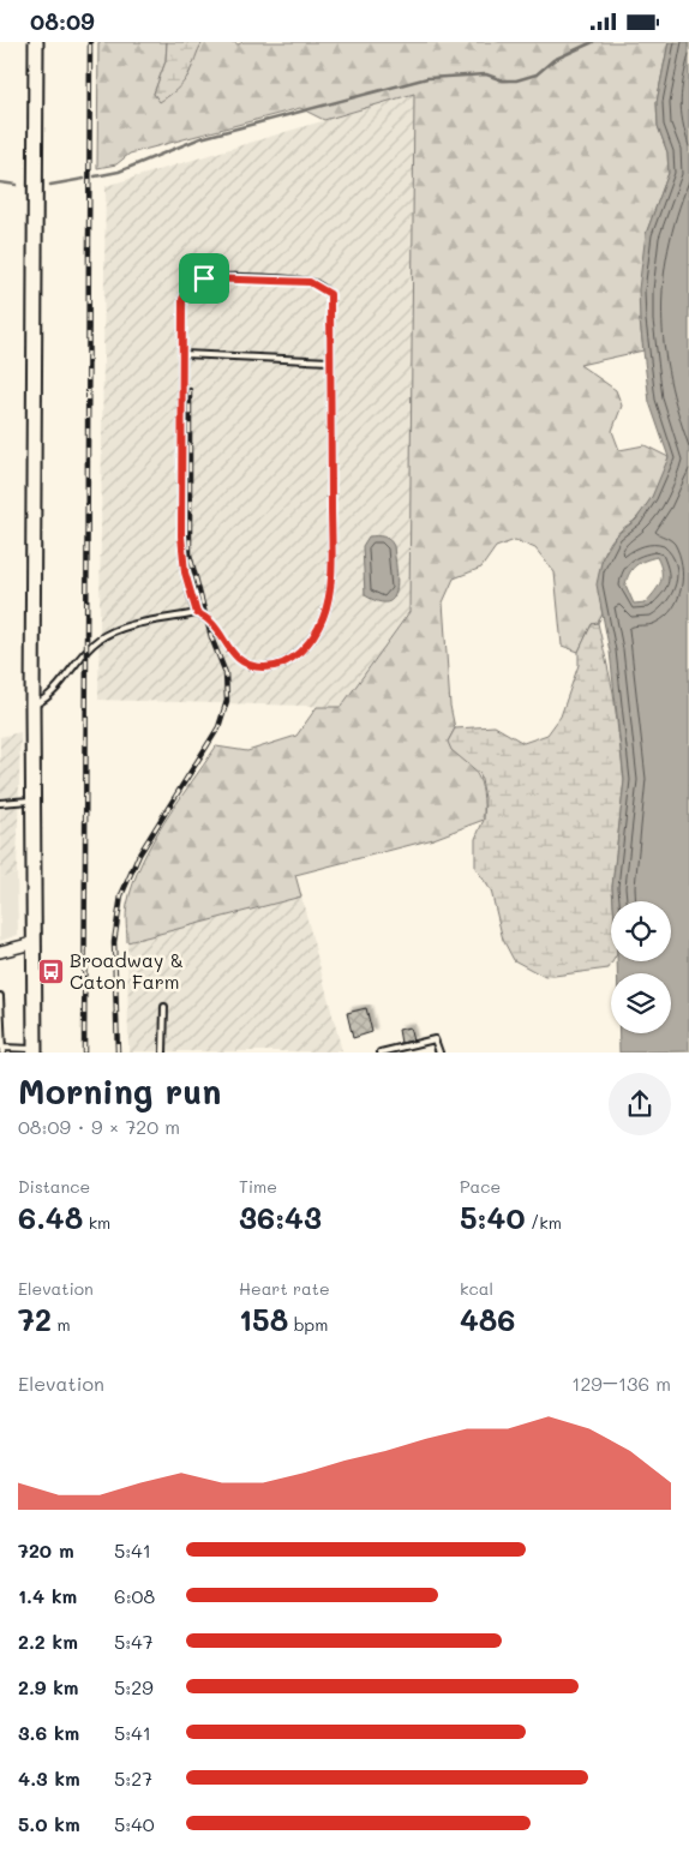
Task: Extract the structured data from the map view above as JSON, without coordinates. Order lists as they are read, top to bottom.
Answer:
{
  "places": {
    "bus stop": ["Broadway & Caton Farm"]
  },
  "page": {
    "status": "08:09",
    "heading": ["Morning run", "08:09 · 9 × 720 m"],
    "stats": [
      ["Distance", "6.48 km"],
      ["Time", "36:43"],
      ["Pace", "5:40 /km"],
      ["Elevation", "72 m"],
      ["Heart rate", "158 bpm"],
      ["kcal", "486"]
    ],
    "chart": ["Elevation", "129–136 m"],
    "list": [
      {
        "name": "720 m",
        "note": "5:41"
      },
      {
        "name": "1.4 km",
        "note": "6:08"
      },
      {
        "name": "2.2 km",
        "note": "5:47"
      },
      {
        "name": "2.9 km",
        "note": "5:29"
      },
      {
        "name": "3.6 km",
        "note": "5:41"
      },
      {
        "name": "4.3 km",
        "note": "5:27"
      },
      {
        "name": "5.0 km",
        "note": "5:40"
      }
    ]
  }
}
